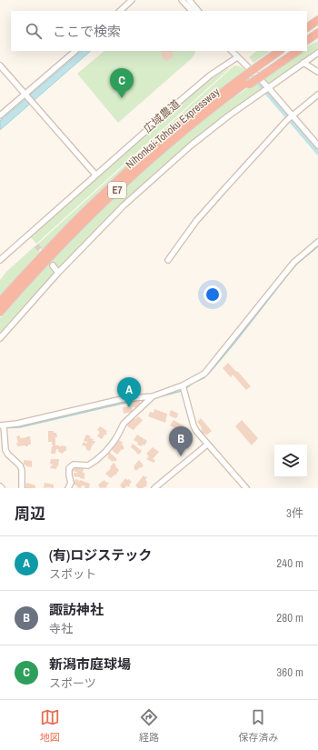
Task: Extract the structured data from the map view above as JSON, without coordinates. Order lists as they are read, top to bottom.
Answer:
{
  "streets": {
    "highway": ["Nihonkai-Tohoku Expressway", "E7"],
    "street": ["広域農道"]
  },
  "page": {
    "search": "ここで検索",
    "pins": ["C", "A", "B"],
    "heading": ["周辺", "3件"],
    "list": [
      {
        "mark": "A",
        "name": "(有)ロジステック",
        "note": "スポット",
        "value": "240 m"
      },
      {
        "mark": "B",
        "name": "諏訪神社",
        "note": "寺社",
        "value": "280 m"
      },
      {
        "mark": "C",
        "name": "新潟市庭球場",
        "note": "スポーツ",
        "value": "360 m"
      }
    ],
    "nav": ["地図", "経路", "保存済み"]
  }
}
